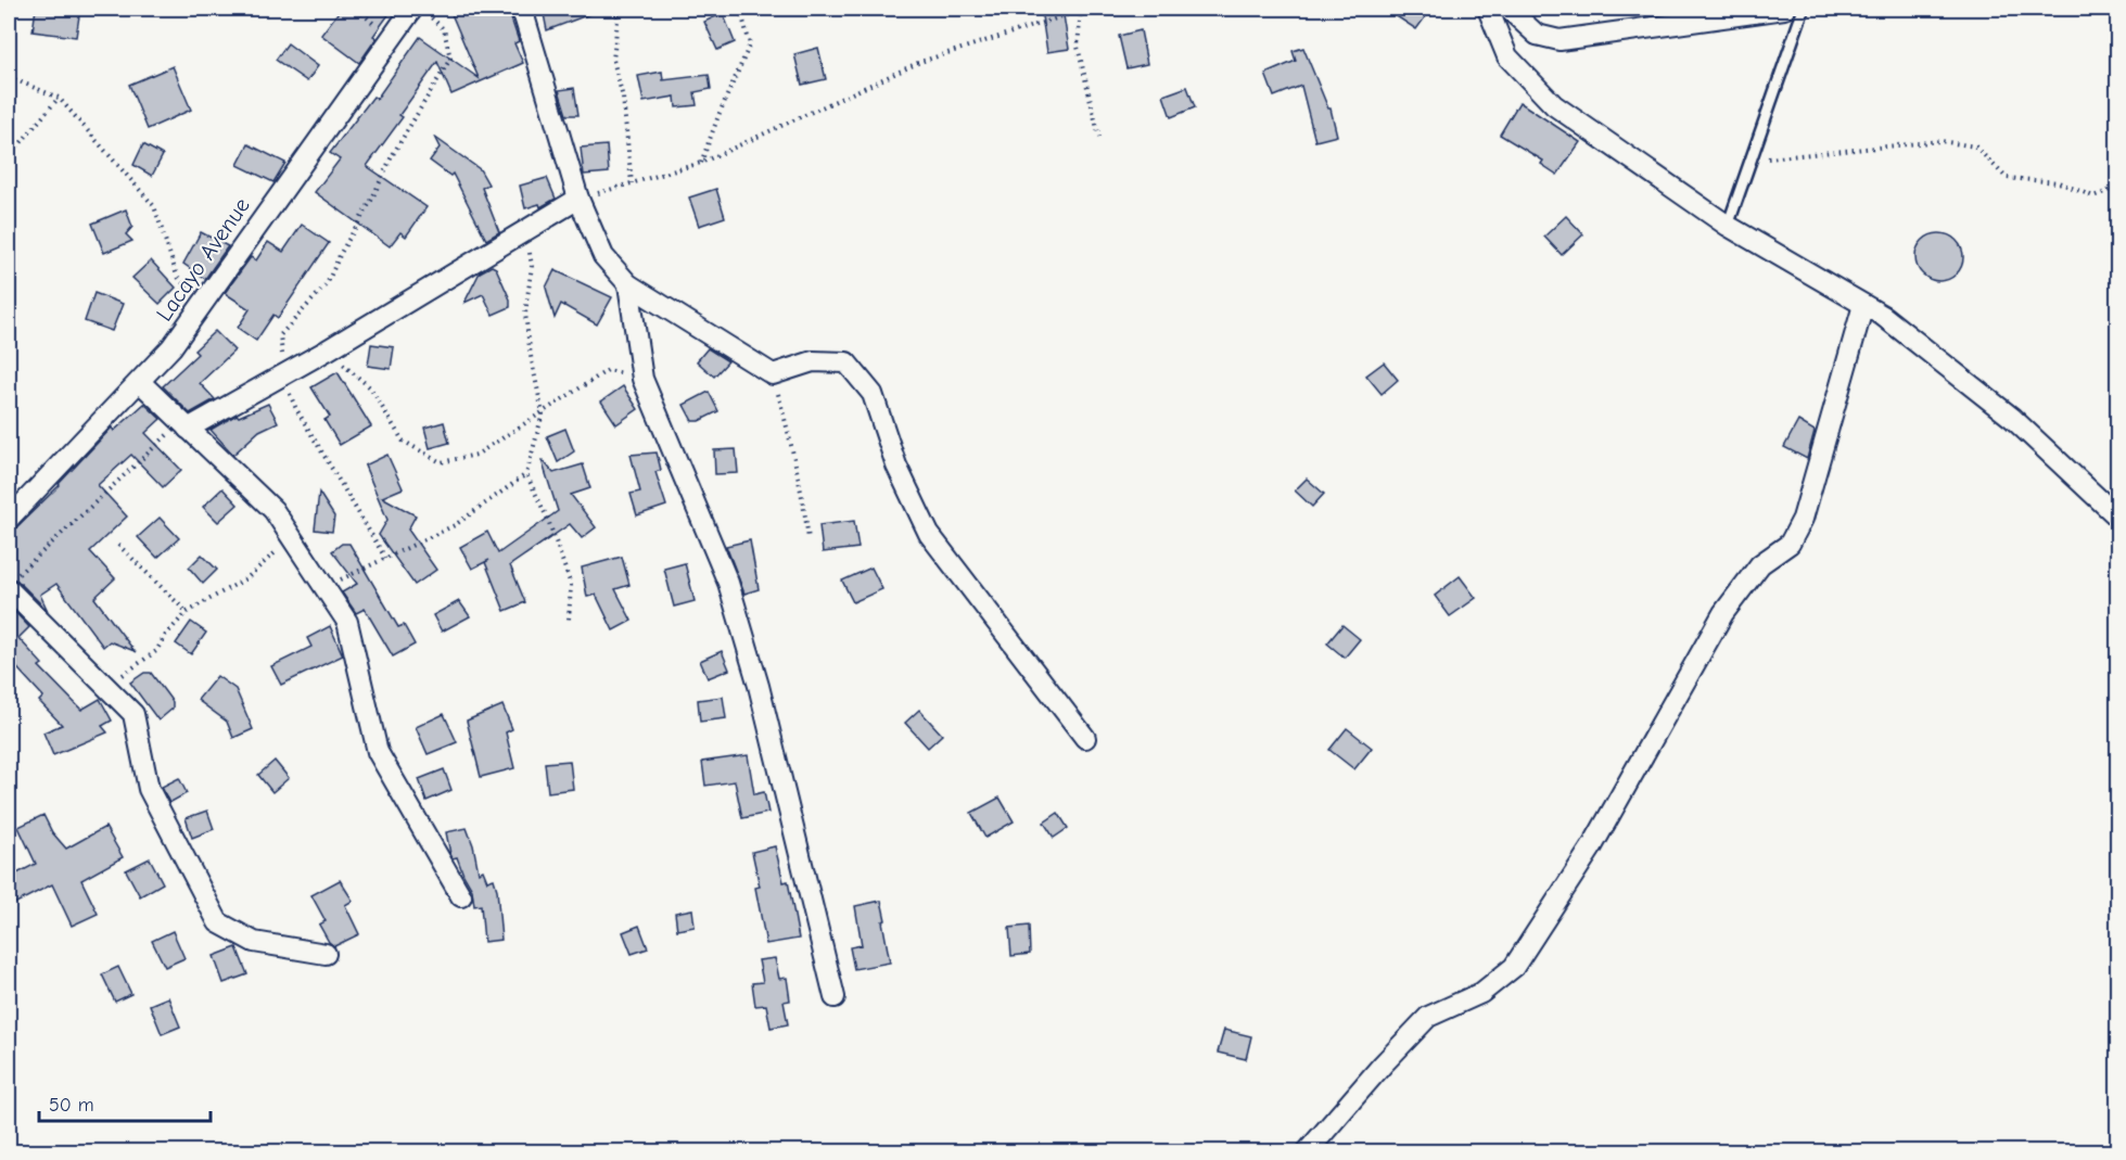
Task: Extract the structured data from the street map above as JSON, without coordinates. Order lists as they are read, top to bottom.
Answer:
{
  "streets": {
    "street": ["Lacayo Avenue"]
  },
  "scale_bar": "50 m"
}
